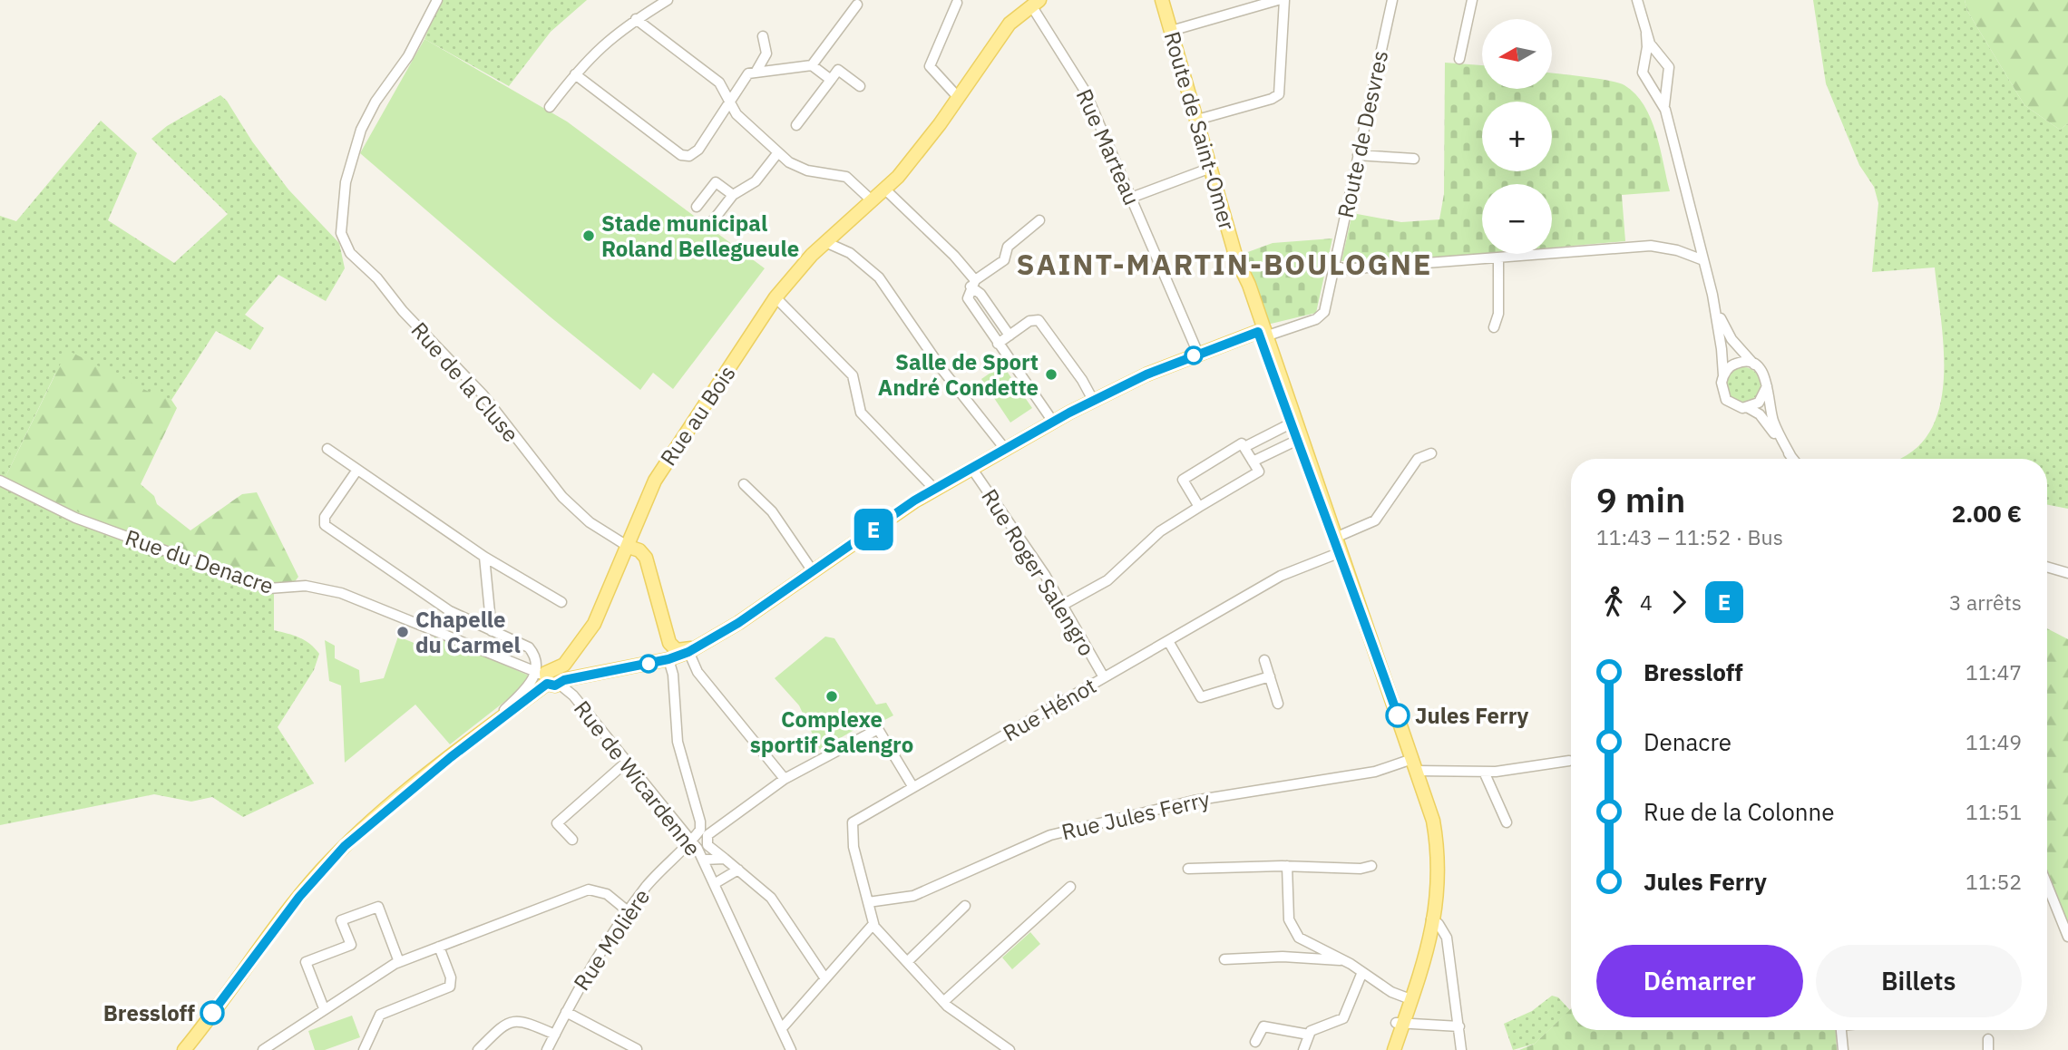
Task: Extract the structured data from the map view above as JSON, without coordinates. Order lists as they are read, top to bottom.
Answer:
{
  "streets": {
    "main road": ["Route de Saint-Omer", "Rue au Bois"],
    "street": [
      "Route de Desvres",
      "Rue Marteau",
      "Rue de la Cluse",
      "Rue du Denacre",
      "Rue Roger Salengro",
      "Rue Hénot",
      "Rue de Wicardenne",
      "Rue Jules Ferry",
      "Rue Molière"
    ]
  },
  "crossings": [
    ["Route de Saint-Omer", "Route de Desvres"],
    ["Route de Saint-Omer", "Rue Hénot"],
    ["Route de Saint-Omer", "Rue Jules Ferry"],
    ["Rue Marteau", "Rue au Bois"],
    ["Rue de la Cluse", "Rue au Bois"],
    ["Rue au Bois", "Rue du Denacre"],
    ["Rue au Bois", "Rue de Wicardenne"],
    ["Rue du Denacre", "Rue de Wicardenne"],
    ["Rue Roger Salengro", "Rue Hénot"],
    ["Rue Hénot", "Rue Jules Ferry"],
    ["Rue de Wicardenne", "Rue Molière"]
  ],
  "districts": ["SAINT-MARTIN-BOULOGNE"],
  "places": [
    "Stade municipal Roland Bellegueule",
    "Salle de Sport André Condette",
    "Chapelle du Carmel",
    "Complexe sportif Salengro",
    "Jules Ferry",
    "Bressloff"
  ],
  "lines": ["bus line E"],
  "north": "left",
  "page": {
    "on_map": "E",
    "map_buttons": ["+", "−"],
    "heading": ["9 min", "11:43 – 11:52 · Bus", "2.00 €"],
    "legs": ["4", "E", "3 arrêts"],
    "list": [
      {
        "name": "Bressloff",
        "value": "11:47"
      },
      {
        "name": "Denacre",
        "value": "11:49"
      },
      {
        "name": "Rue de la Colonne",
        "value": "11:51"
      },
      {
        "name": "Jules Ferry",
        "value": "11:52"
      }
    ],
    "buttons": ["Démarrer", "Billets"]
  }
}
